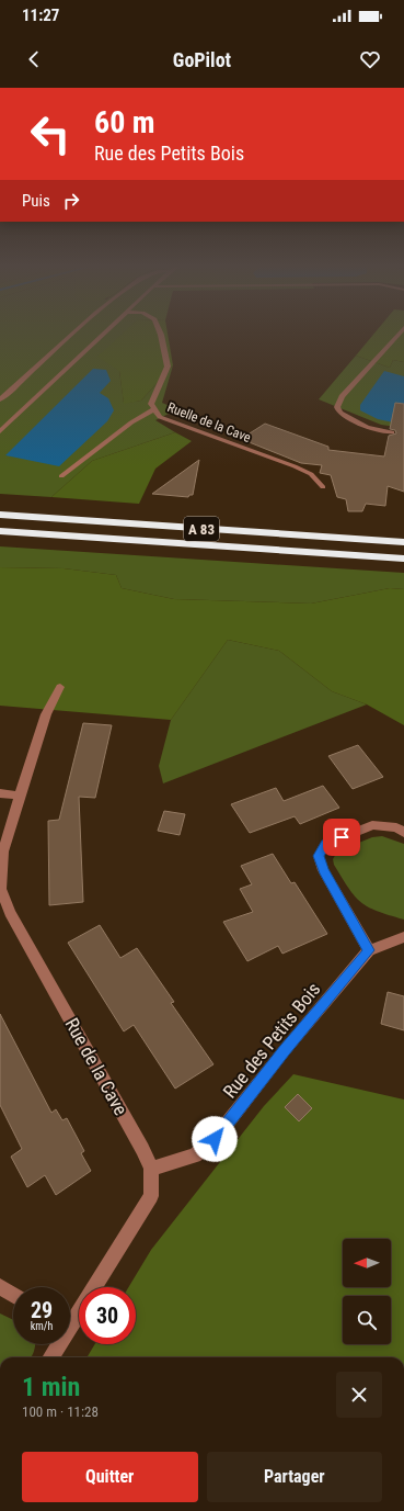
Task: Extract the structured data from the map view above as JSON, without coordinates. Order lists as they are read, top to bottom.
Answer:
{
  "streets": {
    "highway": ["A 83"],
    "street": ["Ruelle de la Cave", "Rue des Petits Bois", "Rue de la Cave"]
  },
  "crossings": [
    ["Rue des Petits Bois", "Rue de la Cave"]
  ],
  "north": "left",
  "page": {
    "status": "11:27",
    "header": "GoPilot",
    "turn": ["60 m", "Rue des Petits Bois"],
    "then": "Puis",
    "speed": "29 km/h",
    "limit": "30",
    "heading": ["1 min", "100 m · 11:28"],
    "buttons": ["Quitter", "Partager"]
  }
}
